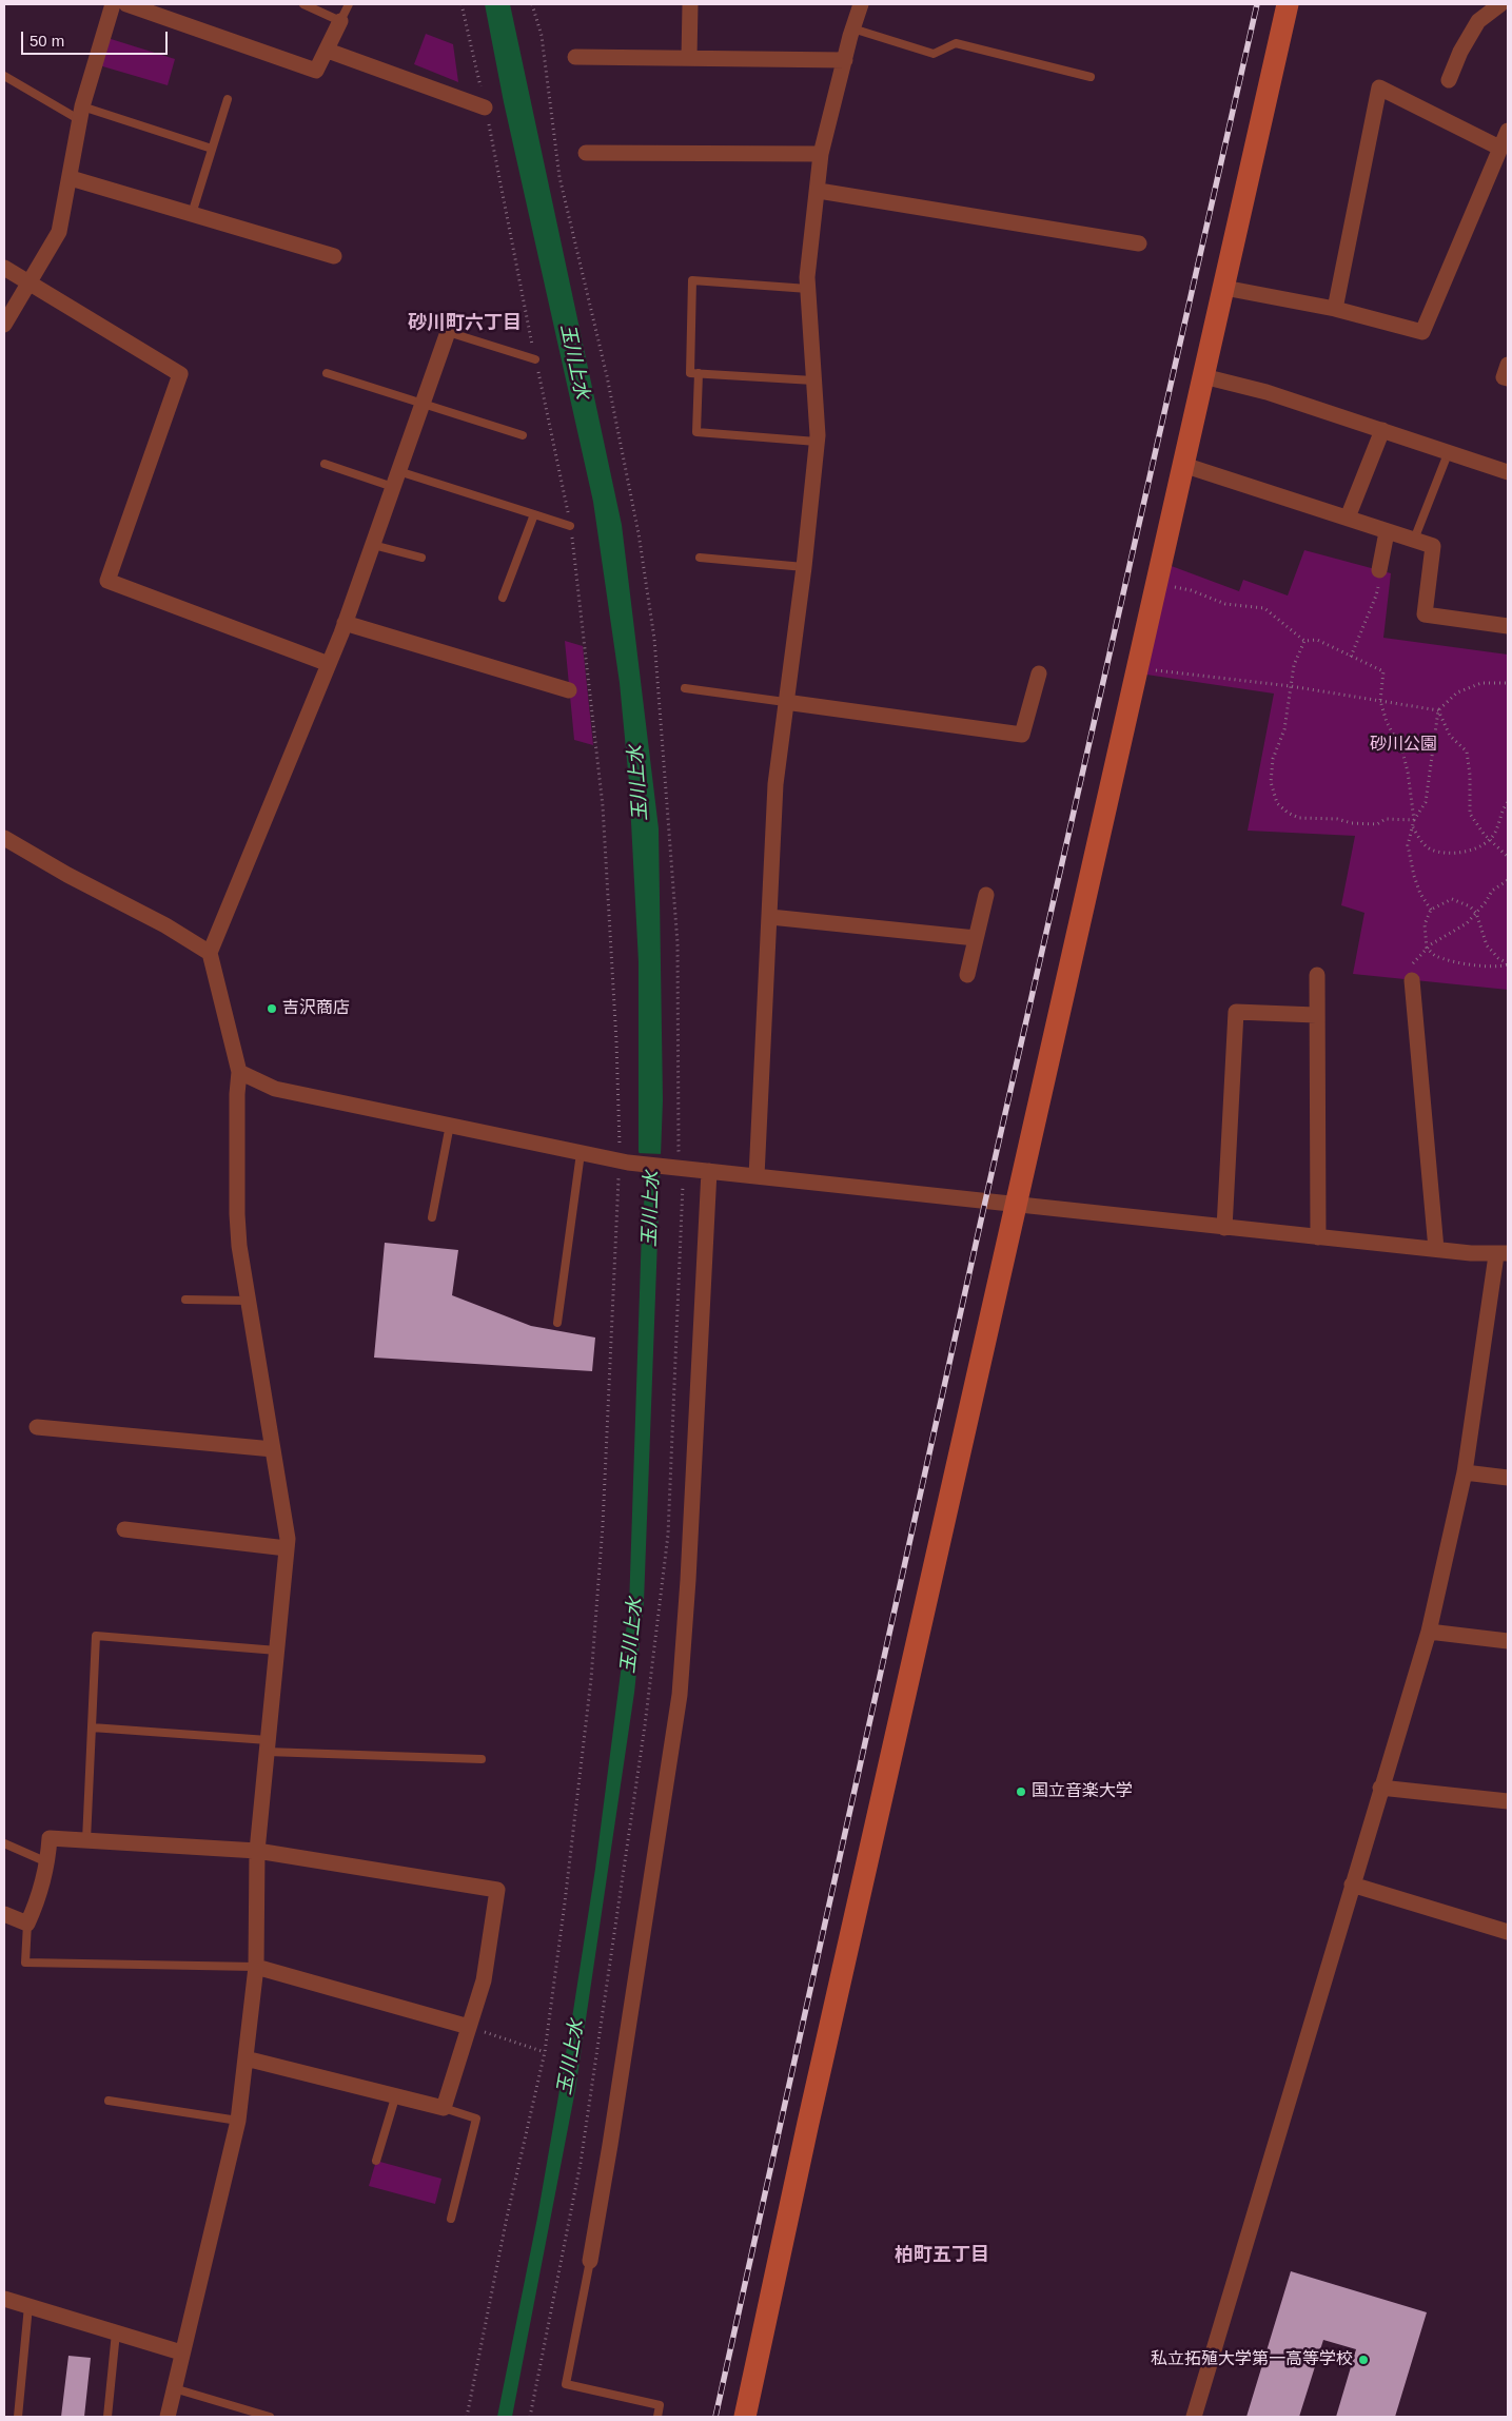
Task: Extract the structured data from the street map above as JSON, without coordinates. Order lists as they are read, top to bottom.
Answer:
{
  "districts": ["砂川町六丁目", "柏町五丁目"],
  "water": ["玉川上水"],
  "parks": ["砂川公園"],
  "places": ["吉沢商店", "国立音楽大学", "私立拓殖大学第一高等学校"],
  "scale_bar": "50 m"
}
